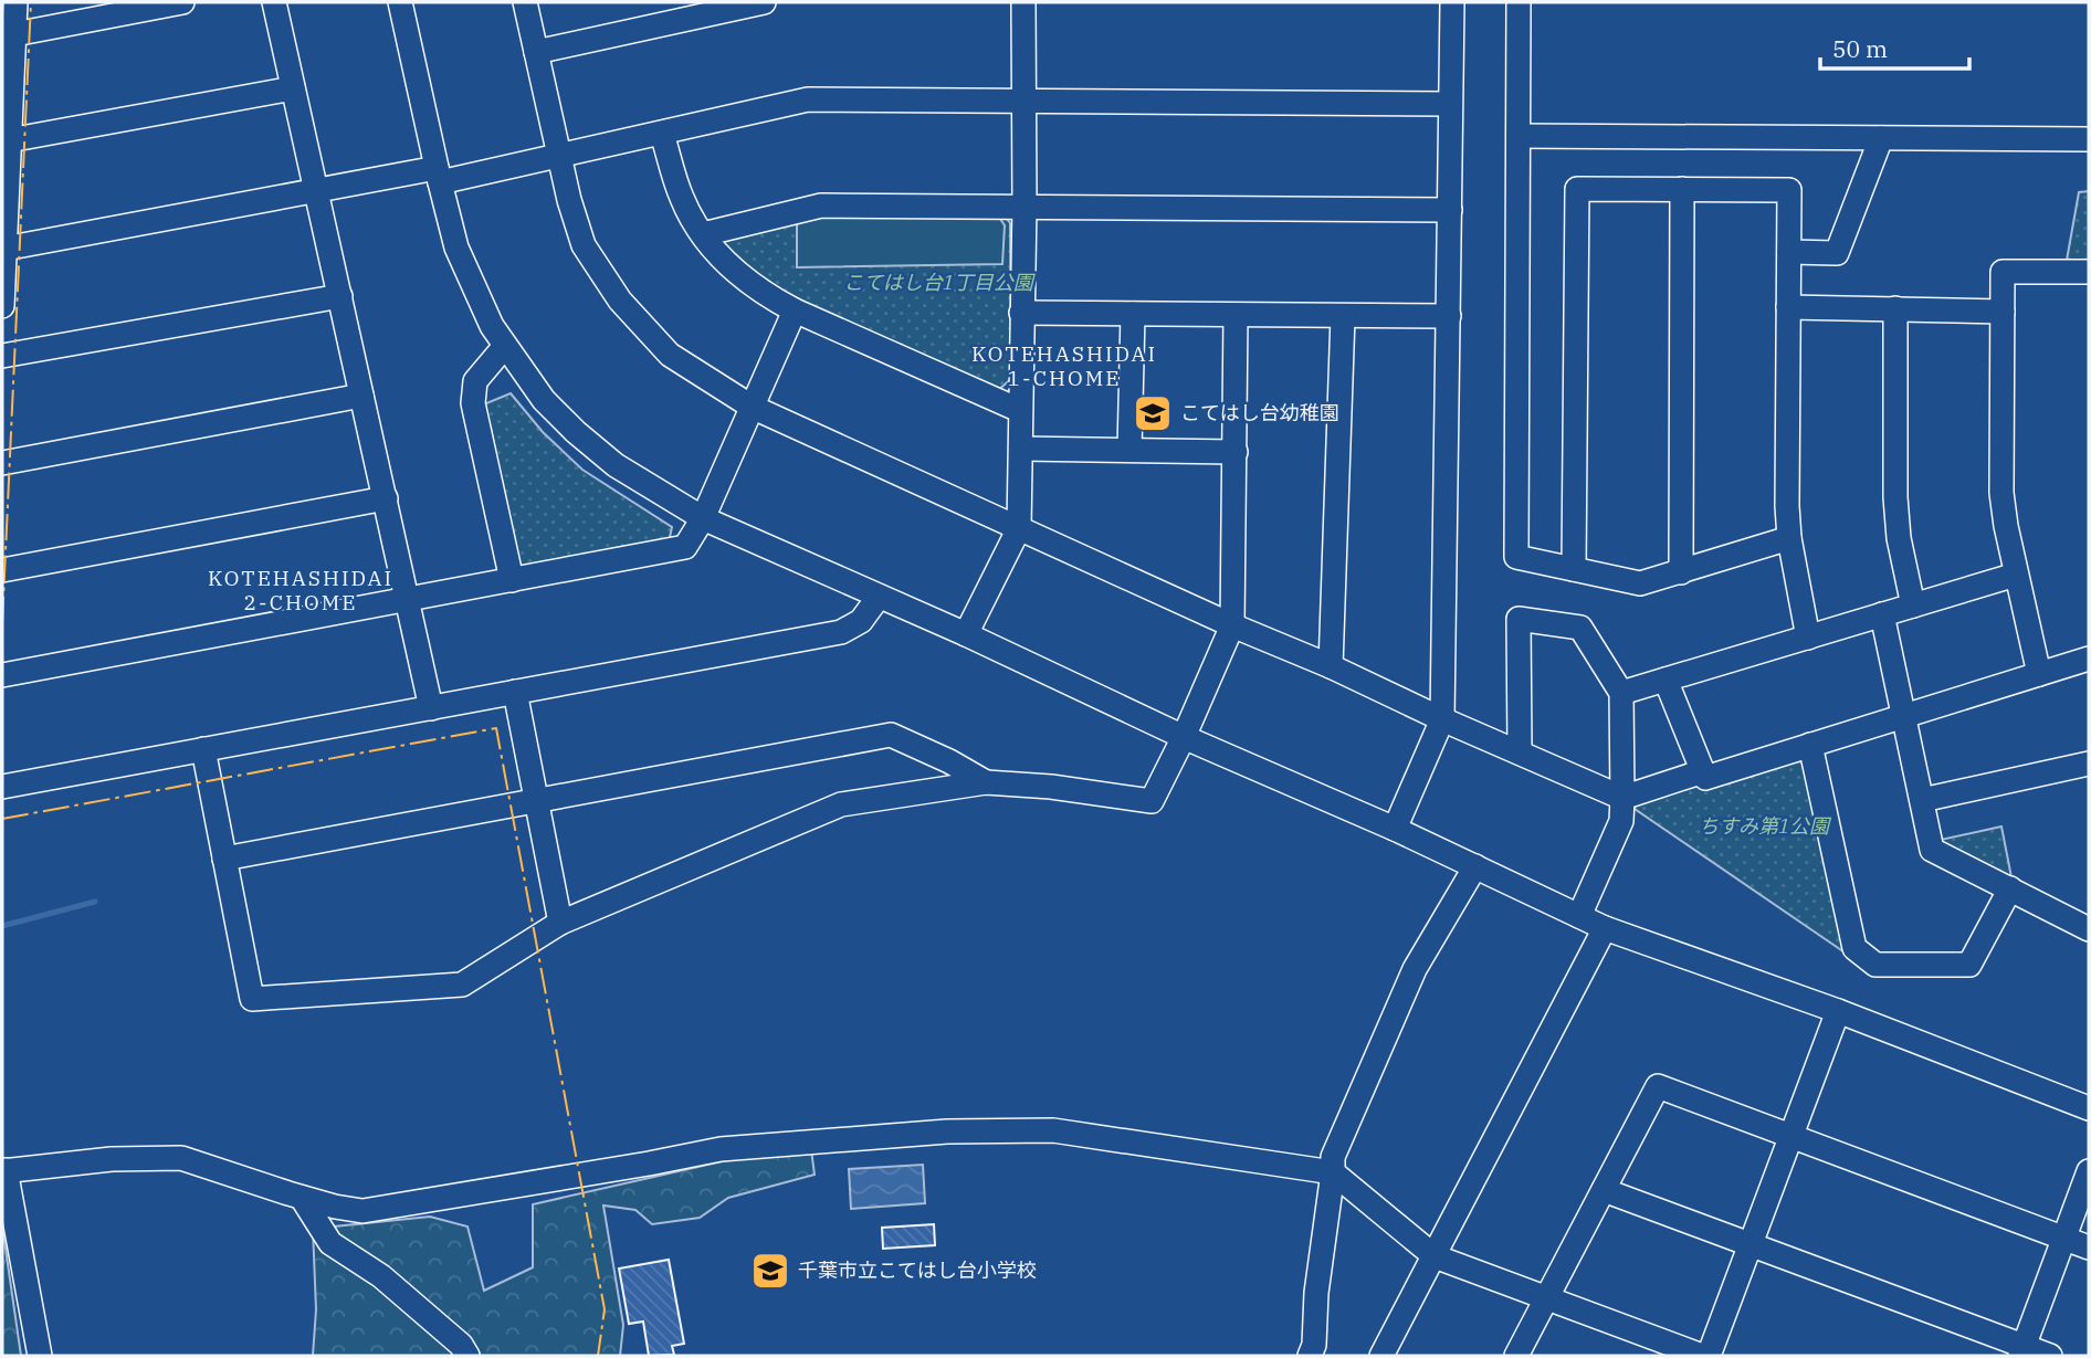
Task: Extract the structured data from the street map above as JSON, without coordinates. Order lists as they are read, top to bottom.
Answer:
{
  "districts": ["KOTEHASHIDAI 1-CHOME", "KOTEHASHIDAI 2-CHOME"],
  "parks": ["こてはし台1丁目公園", "ちすみ第1公園"],
  "places": {
    "school or university": ["こてはし台幼稚園", "千葉市立こてはし台小学校"]
  },
  "scale_bar": "50 m"
}
